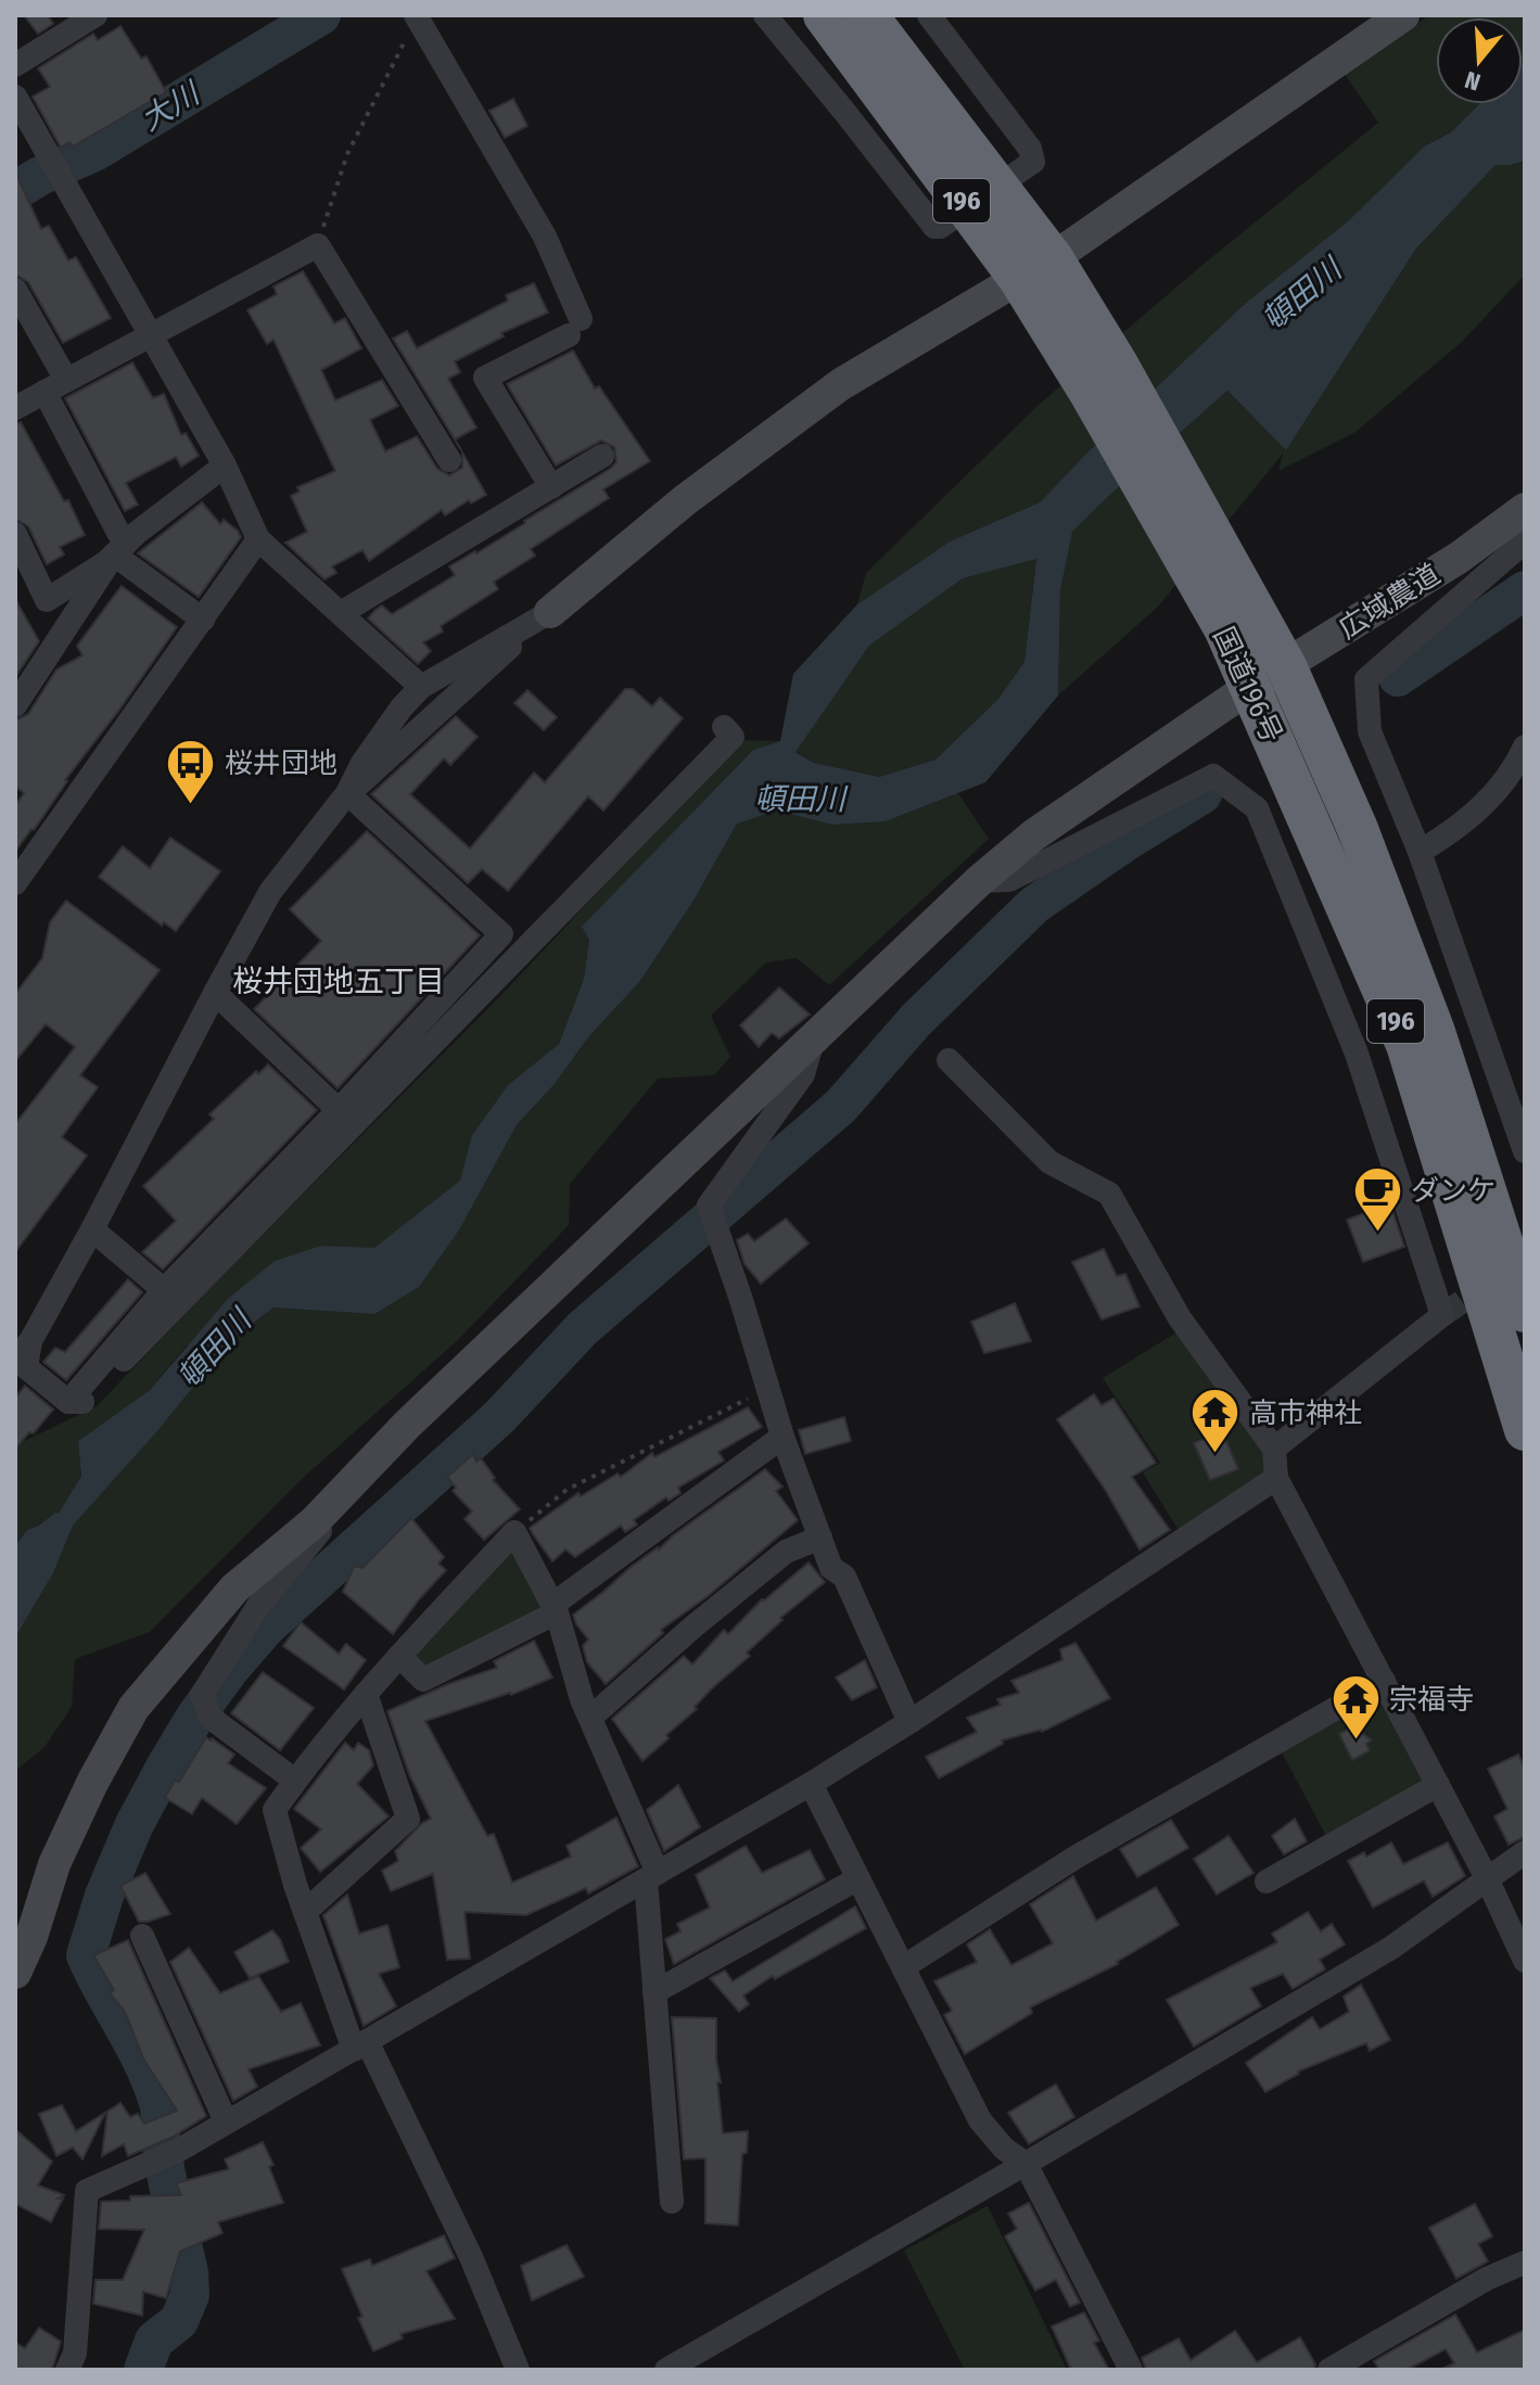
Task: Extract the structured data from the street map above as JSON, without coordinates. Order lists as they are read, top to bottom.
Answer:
{
  "streets": {
    "highway": ["196", "国道196号"],
    "street": ["広域農道"]
  },
  "crossings": [
    ["広域農道", "国道196号"]
  ],
  "districts": ["桜井団地五丁目"],
  "water": ["大川", "頓田川"],
  "places": {
    "bus stop": ["桜井団地"],
    "cafe": ["ダンケ"],
    "temple": ["高市神社", "宗福寺"]
  },
  "north": "bottom"
}
